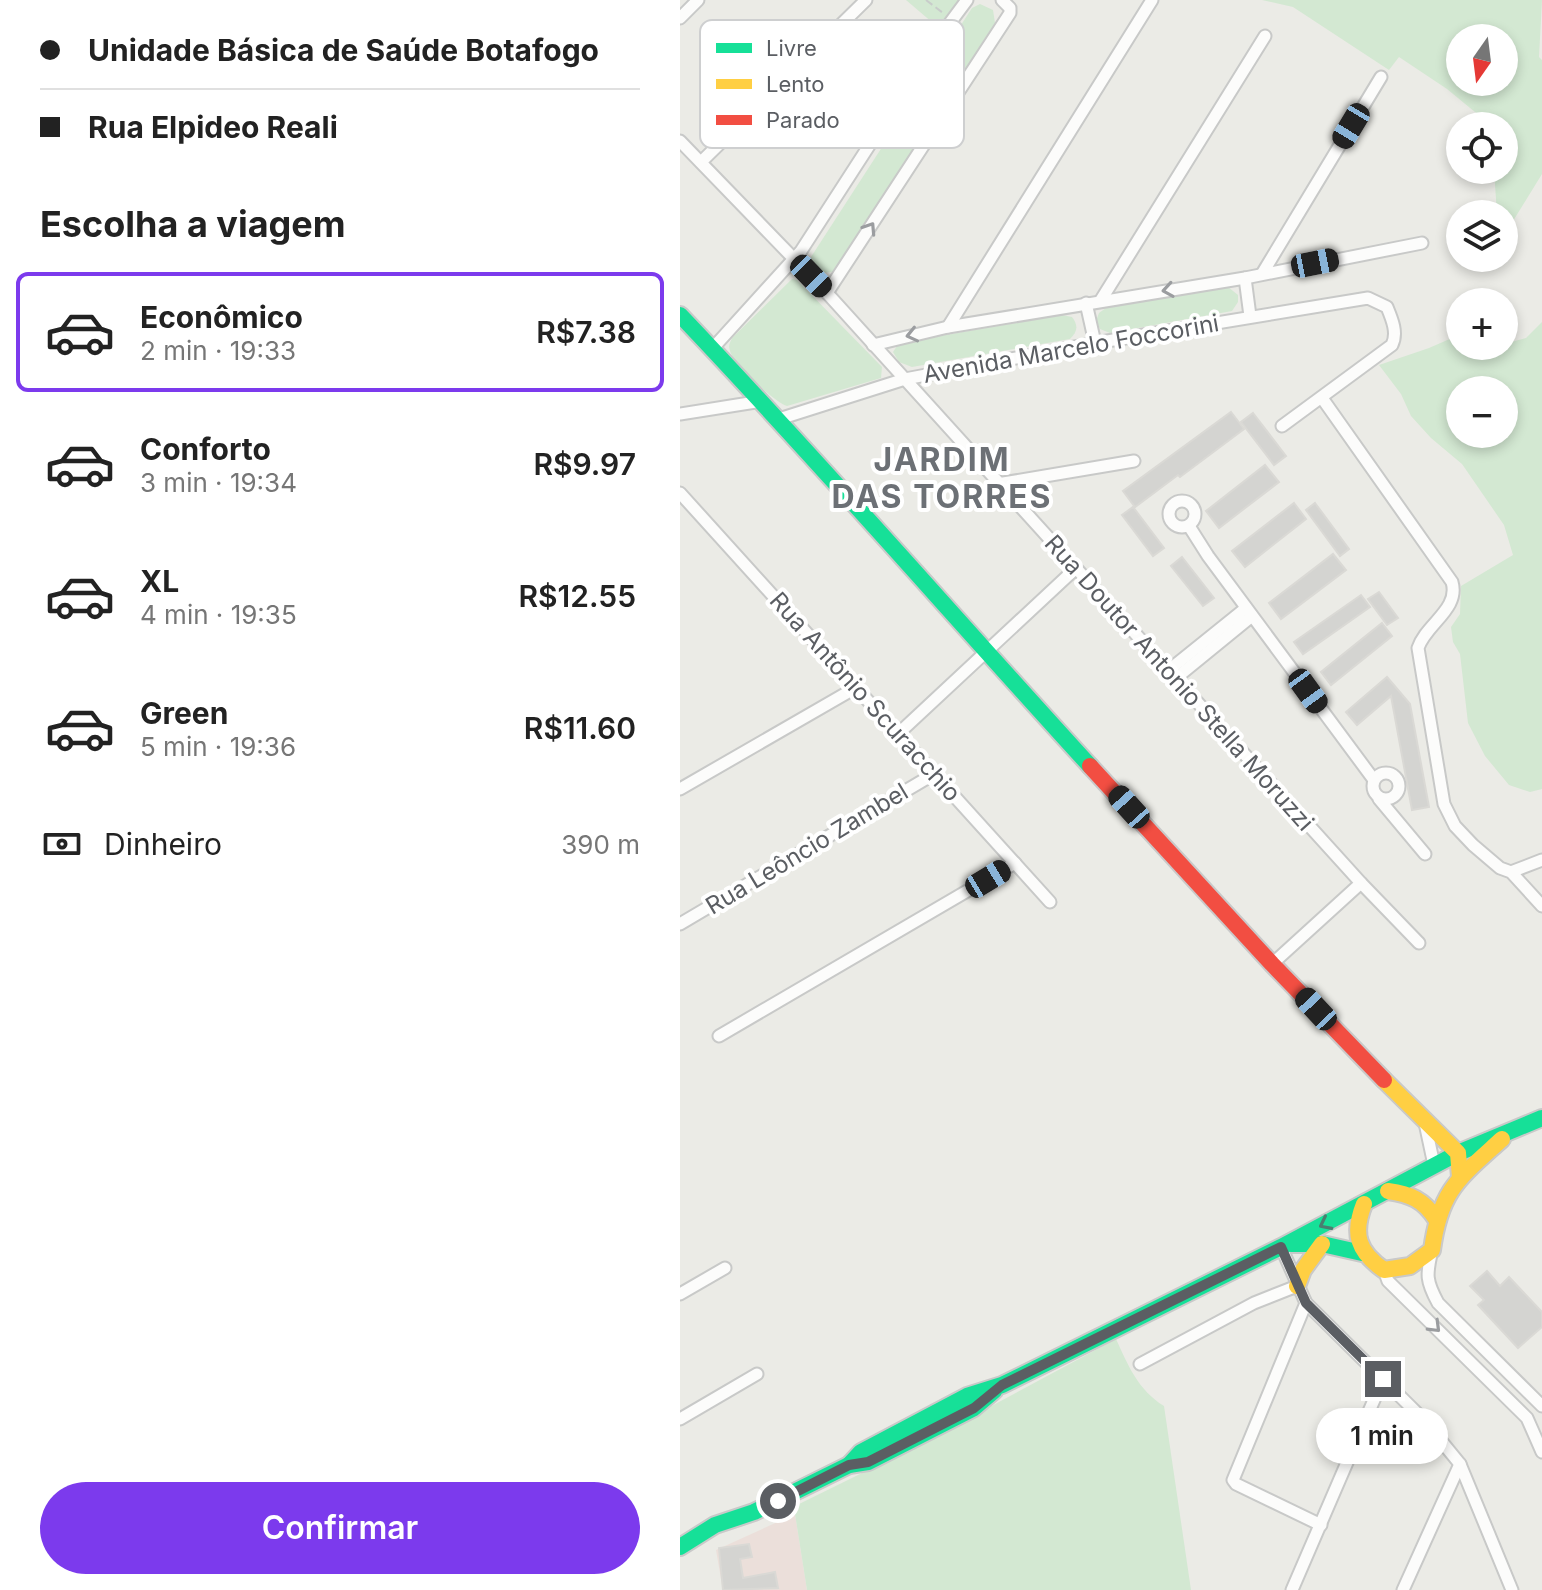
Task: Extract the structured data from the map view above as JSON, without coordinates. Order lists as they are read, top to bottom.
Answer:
{
  "streets": {
    "street": [
      "Avenida Marcelo Foccorini",
      "Rua Doutor Antonio Stella Moruzzi",
      "Rua Antônio Scuracchio",
      "Rua Leôncio Zambel"
    ]
  },
  "crossings": [
    ["Avenida Marcelo Foccorini", "Rua Doutor Antonio Stella Moruzzi"],
    ["Rua Antônio Scuracchio", "Rua Leôncio Zambel"]
  ],
  "districts": ["JARDIM DAS TORRES"],
  "legend": ["Livre", "Lento", "Parado"],
  "north": "bottom",
  "page": {
    "banner": ["Unidade Básica de Saúde Botafogo", "Rua Elpideo Reali"],
    "map_buttons": ["+", "−"],
    "heading": "Escolha a viagem",
    "list": [
      {
        "name": "Econômico",
        "note": "2 min · 19:33",
        "value": "R$7.38"
      },
      {
        "name": "Conforto",
        "note": "3 min · 19:34",
        "value": "R$9.97"
      },
      {
        "name": "XL",
        "note": "4 min · 19:35",
        "value": "R$12.55"
      },
      {
        "name": "Green",
        "note": "5 min · 19:36",
        "value": "R$11.60"
      }
    ],
    "pay": ["Dinheiro", "390 m"],
    "bubble": "1 min",
    "buttons": "Confirmar"
  }
}
